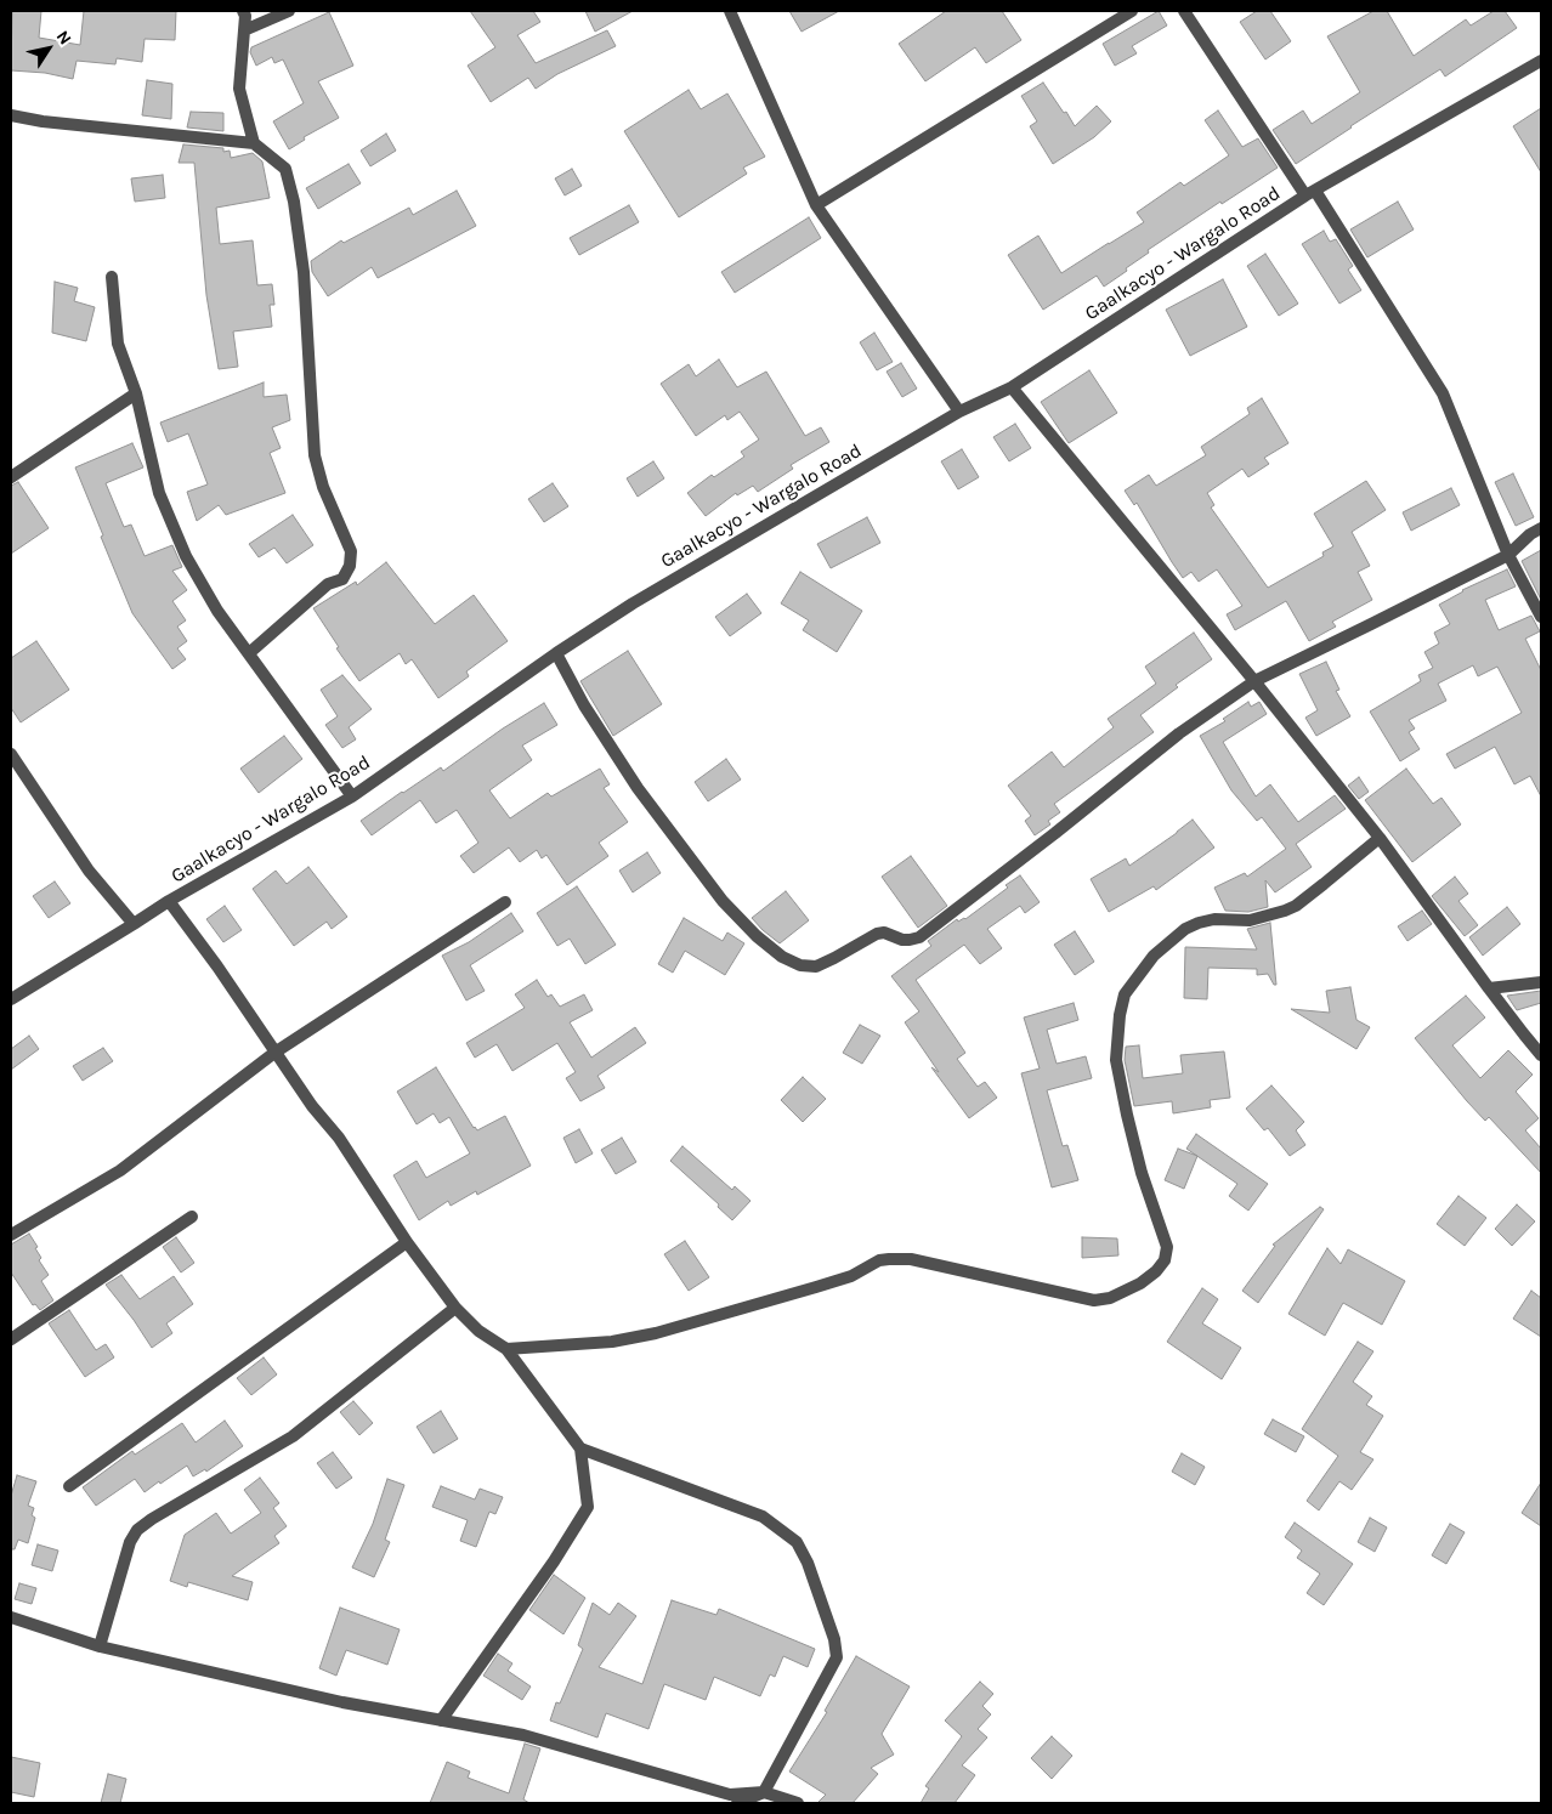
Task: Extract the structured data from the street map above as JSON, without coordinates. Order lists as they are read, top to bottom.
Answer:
{
  "streets": {
    "street": ["Gaalkacyo - Wargalo Road"]
  },
  "north": "top right"
}
